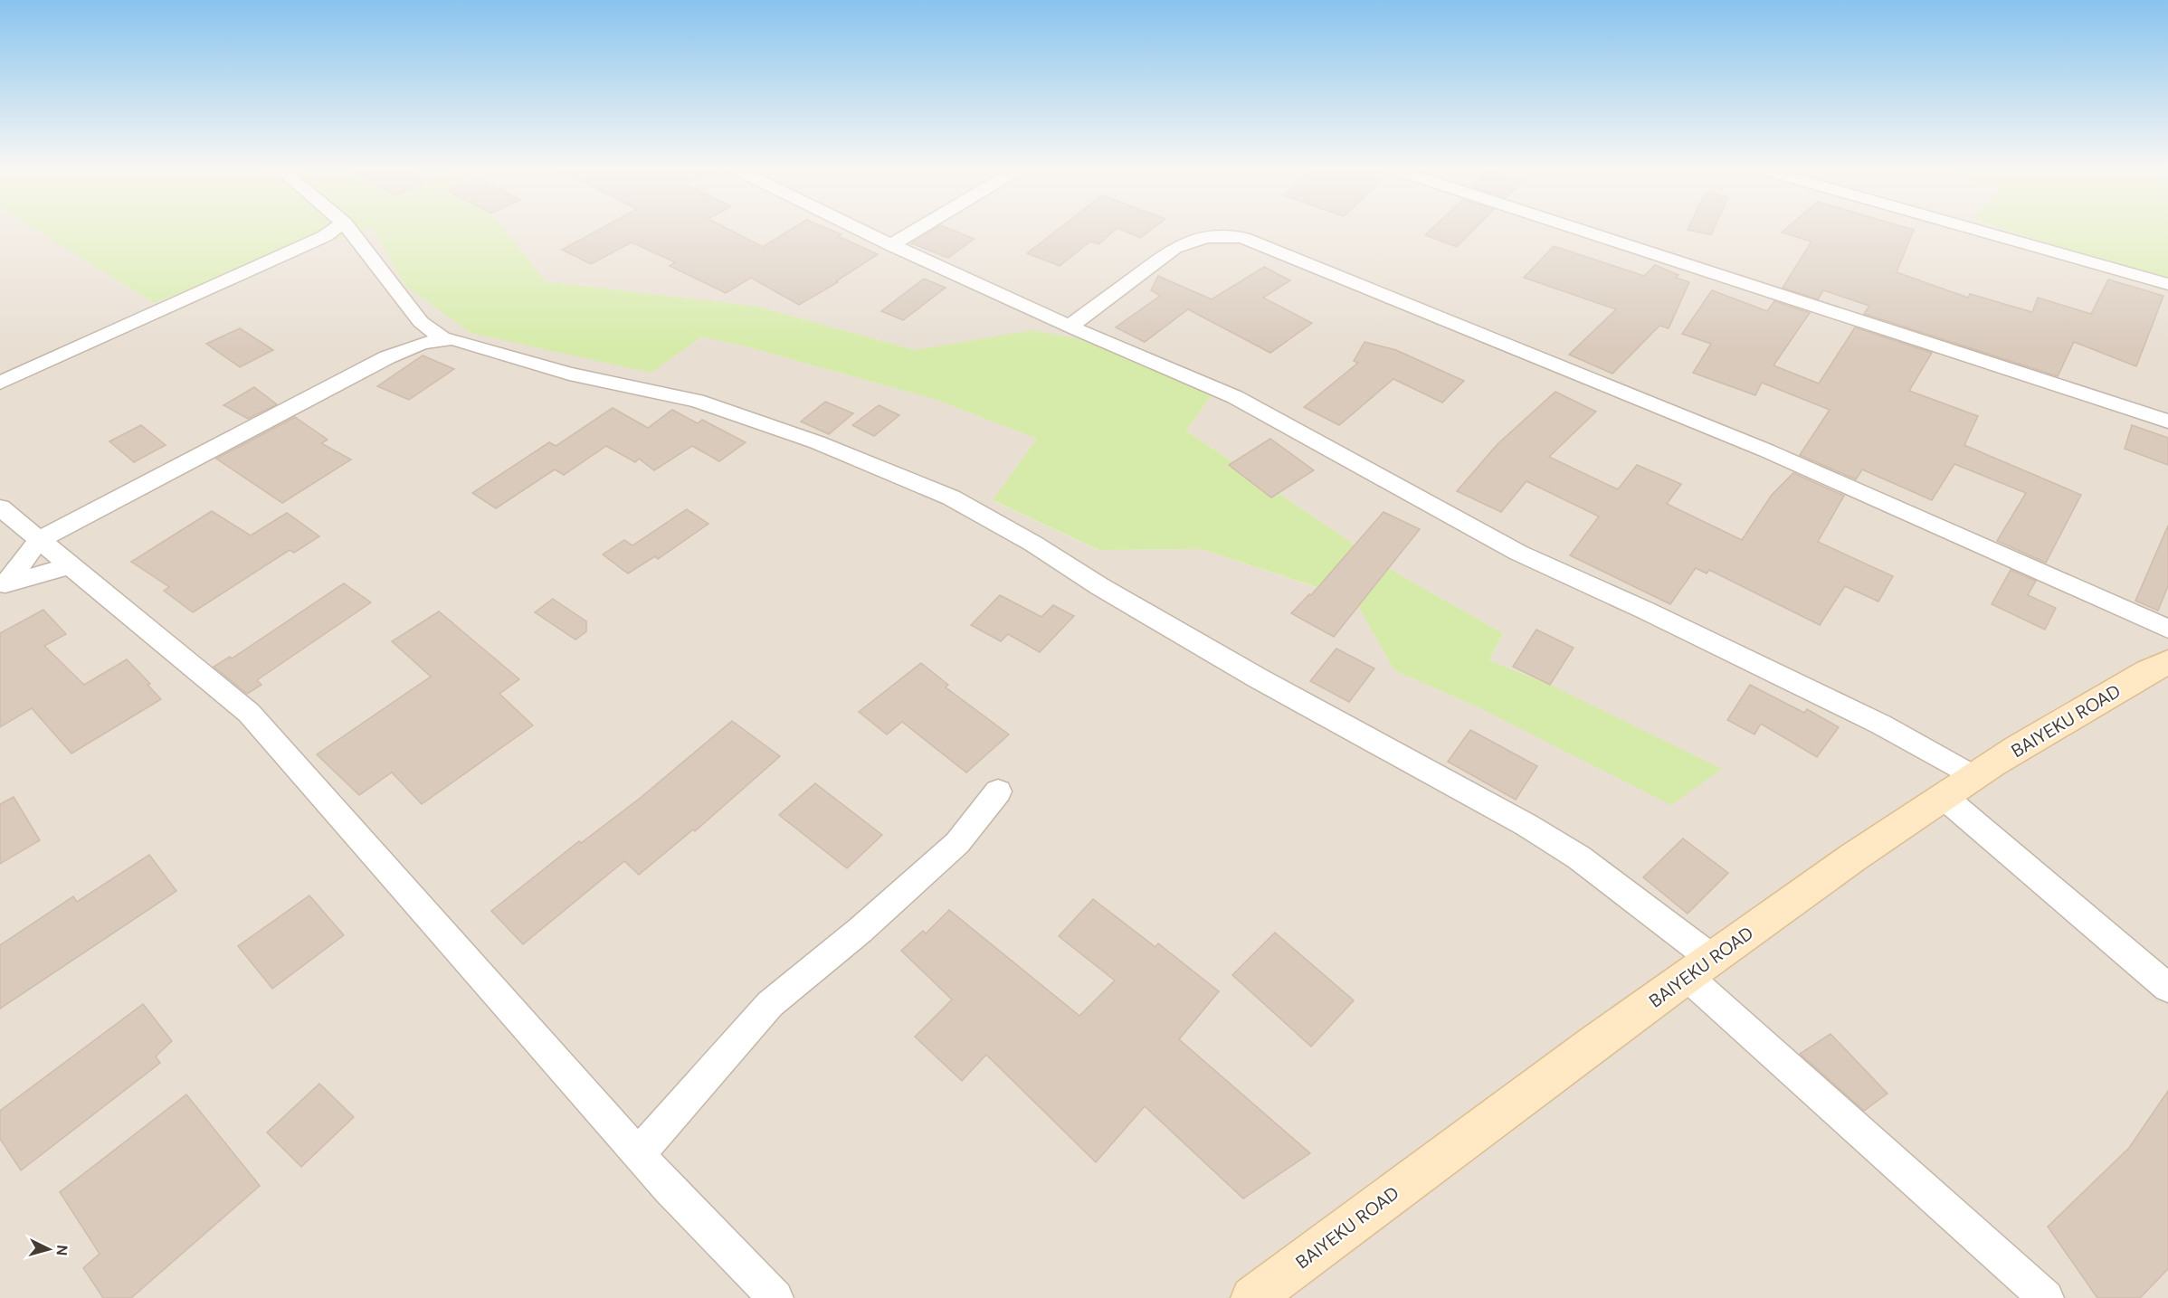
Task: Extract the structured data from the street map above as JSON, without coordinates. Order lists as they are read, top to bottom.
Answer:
{
  "streets": {
    "main road": ["BAIYEKU ROAD"]
  },
  "north": "right"
}
